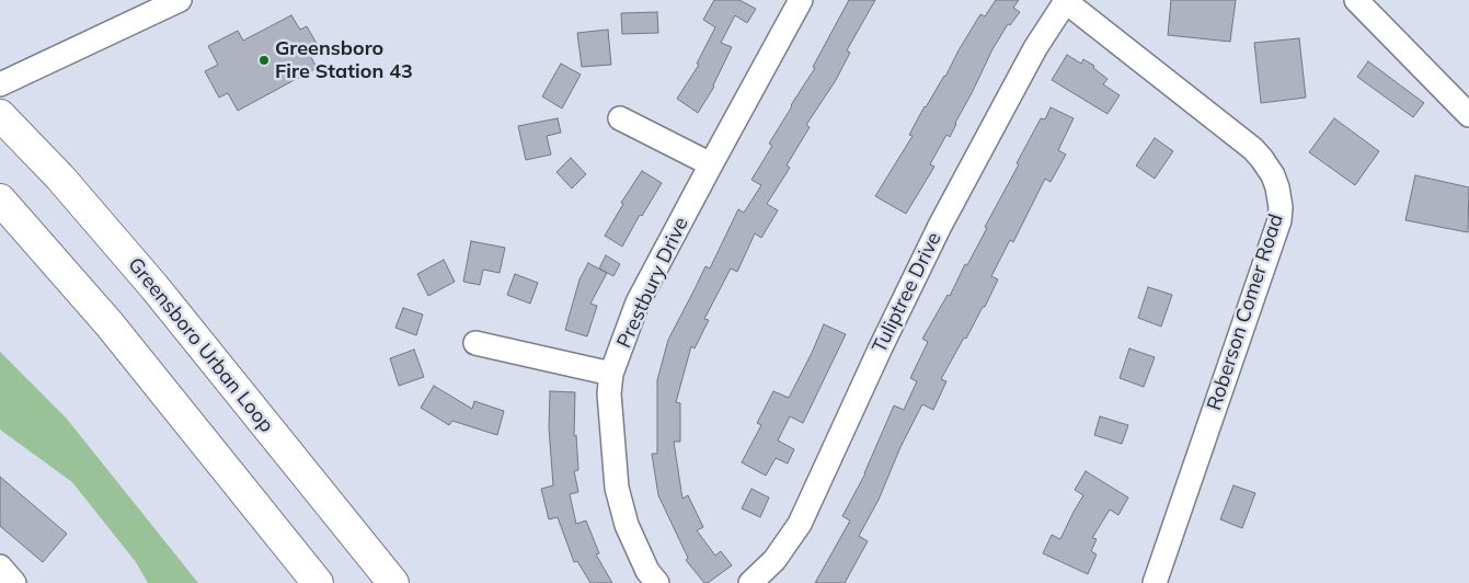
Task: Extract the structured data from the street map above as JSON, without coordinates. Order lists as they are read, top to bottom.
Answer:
{
  "streets": {
    "highway": ["Greensboro Urban Loop"],
    "street": ["Prestbury Drive", "Tuliptree Drive", "Roberson Comer Road"]
  },
  "crossings": [
    ["Tuliptree Drive", "Roberson Comer Road"]
  ],
  "places": ["Greensboro Fire Station 43"]
}
